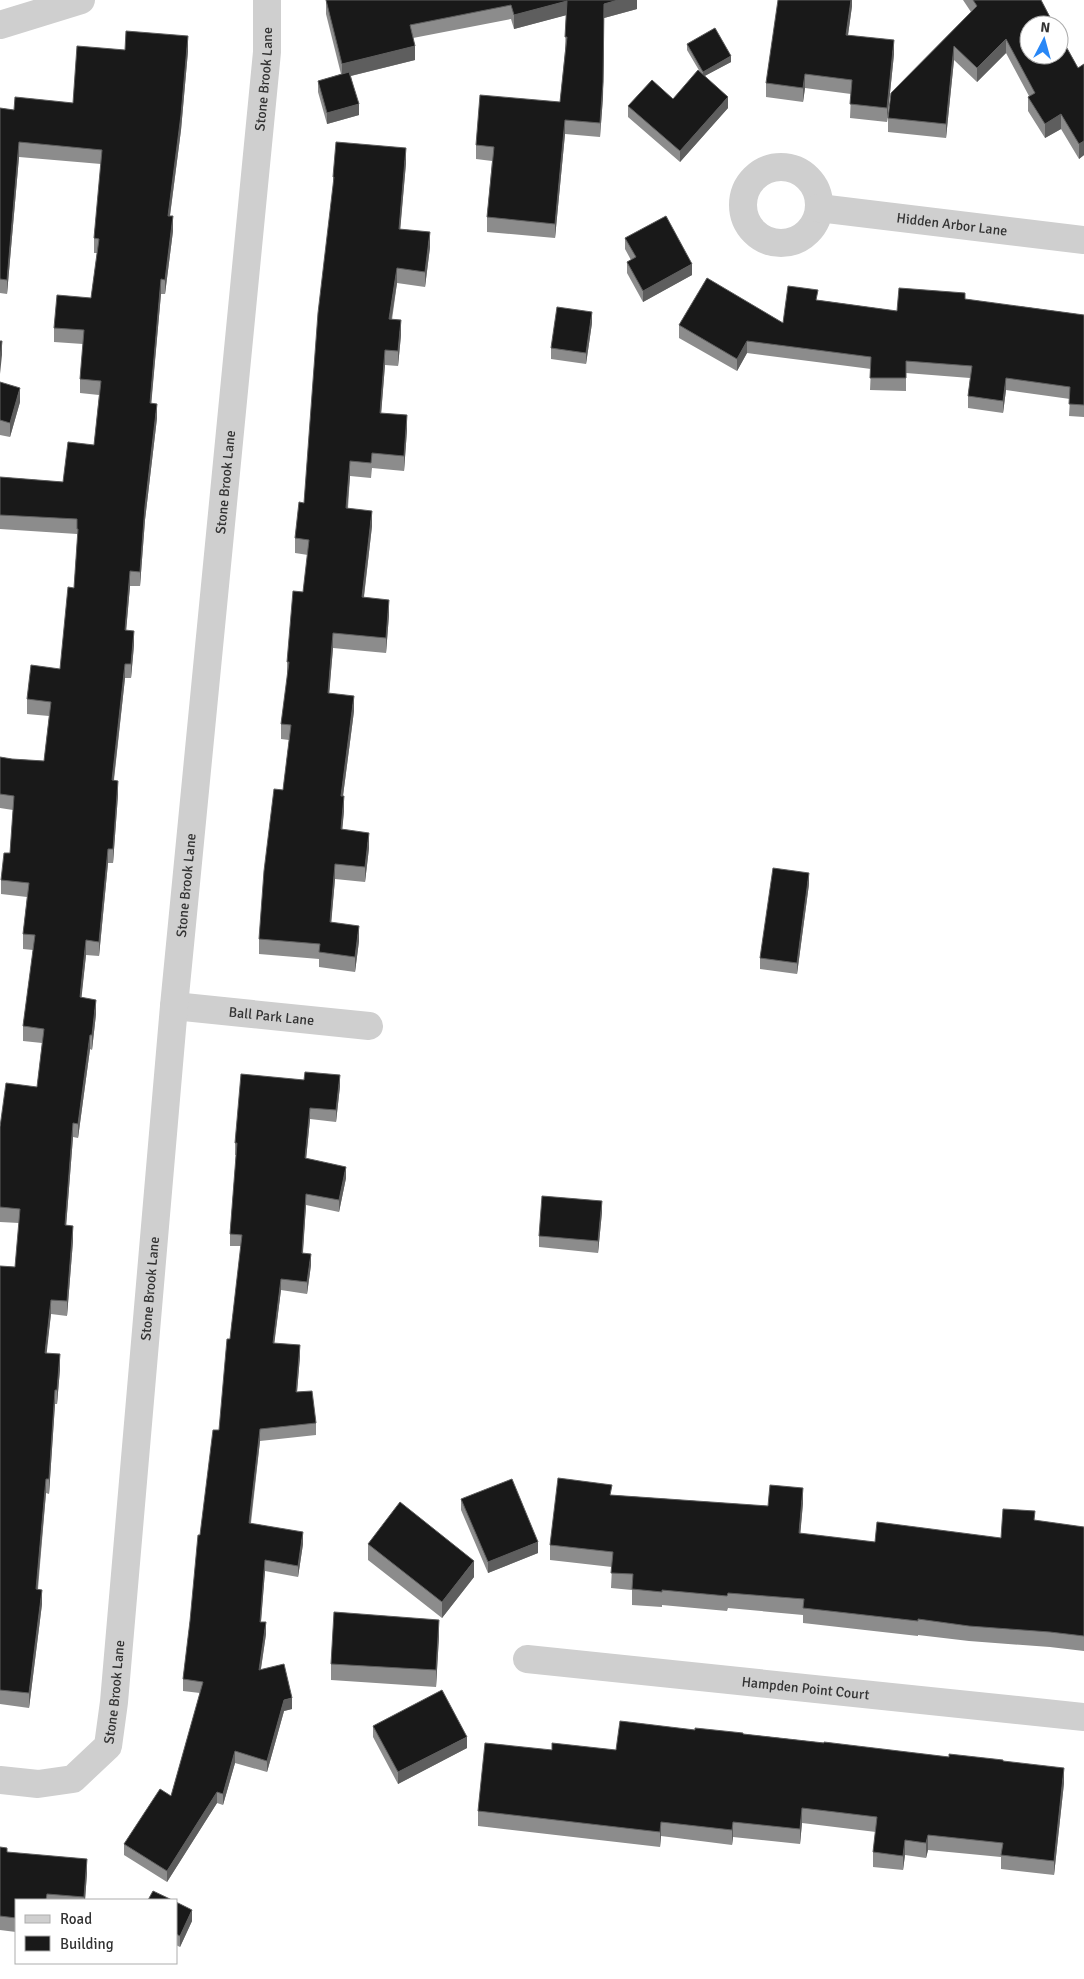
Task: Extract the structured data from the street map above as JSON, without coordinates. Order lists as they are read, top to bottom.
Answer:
{
  "streets": {
    "street": [
      "Stone Brook Lane",
      "Hidden Arbor Lane",
      "Ball Park Lane",
      "Hampden Point Court"
    ]
  },
  "crossings": [
    ["Stone Brook Lane", "Ball Park Lane"]
  ],
  "legend": ["Road", "Building"],
  "north": "top"
}
